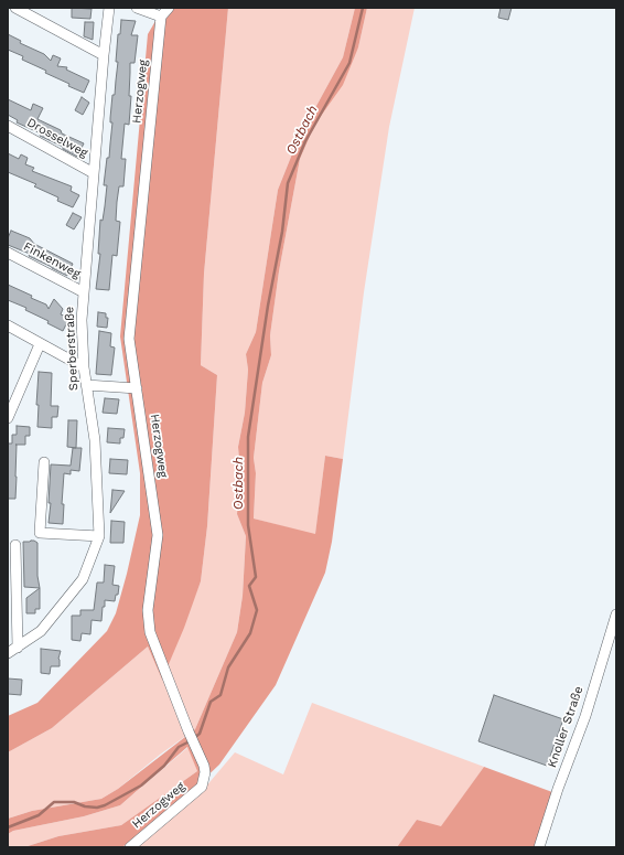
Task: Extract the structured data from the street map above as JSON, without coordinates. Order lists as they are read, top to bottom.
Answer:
{
  "streets": {
    "street": [
      "Herzogweg",
      "Drosselweg",
      "Finkenweg",
      "Sperberstraße",
      "Knoller Straße"
    ]
  },
  "crossings": [
    ["Drosselweg", "Sperberstraße"],
    ["Finkenweg", "Sperberstraße"]
  ],
  "water": ["Ostbach"]
}
